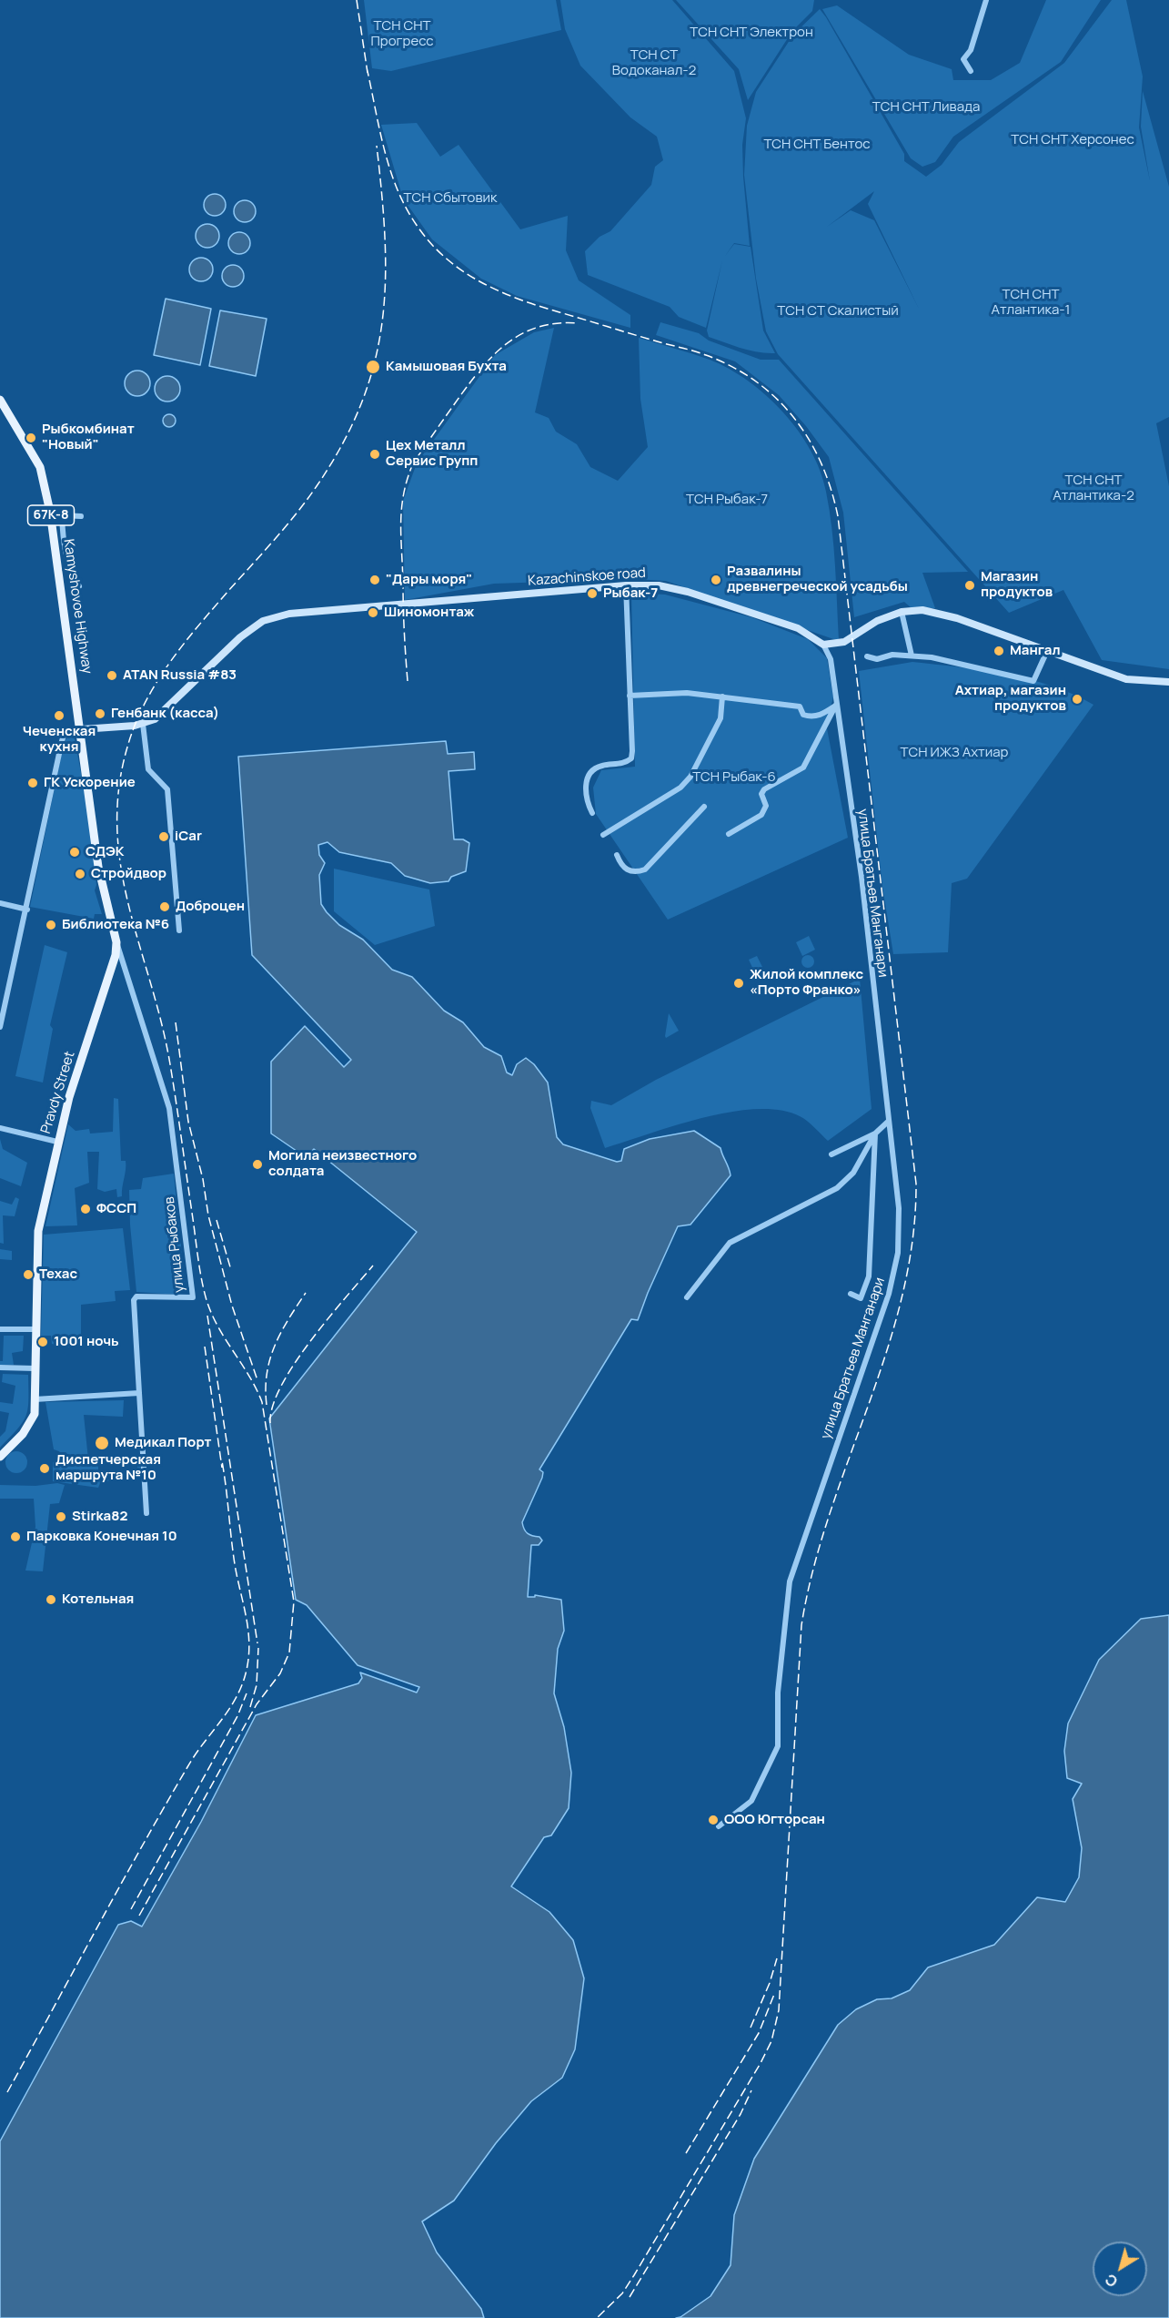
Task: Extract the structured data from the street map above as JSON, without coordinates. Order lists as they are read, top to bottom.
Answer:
{
  "streets": {
    "main road": [
      "67К-8",
      "Kazachinskoe road",
      "Kamyshovoe Highway",
      "Pravdy Street"
    ],
    "street": ["улица Братьев Манганари", "улица Рыбаков"]
  },
  "crossings": [
    ["Kazachinskoe road", "Kamyshovoe Highway"],
    ["Kazachinskoe road", "улица Братьев Манганари"],
    ["Kazachinskoe road", "Pravdy Street"],
    ["Kamyshovoe Highway", "Pravdy Street"],
    ["Pravdy Street", "улица Рыбаков"]
  ],
  "parks": [
    "ТСН СНТ Прогресс",
    "ТСН СНТ Электрон",
    "ТСН СТ Водоканал-2",
    "ТСН СНТ Ливада",
    "ТСН СНТ Херсонес",
    "ТСН СНТ Бентос",
    "ТСН Сбытовик",
    "ТСН СНТ Атлантика-1",
    "ТСН СТ Скалистый",
    "ТСН СНТ Атлантика-2",
    "ТСН Рыбак-7",
    "ТСН ИЖЗ Ахтиар",
    "ТСН Рыбак-6"
  ],
  "places": [
    "Камышовая Бухта",
    "Рыбкомбинат \"Новый\"",
    "Цех Металл Сервис Групп",
    "\"Дары моря\"",
    "Развалины древнегреческой усадьбы",
    "Магазин продуктов",
    "Рыбак-7",
    "Шиномонтаж",
    "Мангал",
    "ATAN Russia #83",
    "Ахтиар, магазин продуктов",
    "Генбанк (касса)",
    "Чеченская кухня",
    "ГК Ускорение",
    "iCar",
    "СДЭК",
    "Стройдвор",
    "Доброцен",
    "Библиотека №6",
    "Жилой комплекс «Порто Франко»",
    "Могила неизвестного солдата",
    "ФССП",
    "Техас",
    "1001 ночь",
    "Медикал Порт",
    "Диспетчерская маршрута №10",
    "Stirka82",
    "Парковка Конечная 10",
    "Котельная",
    "ООО Югторсан"
  ],
  "north": "bottom left"
}
